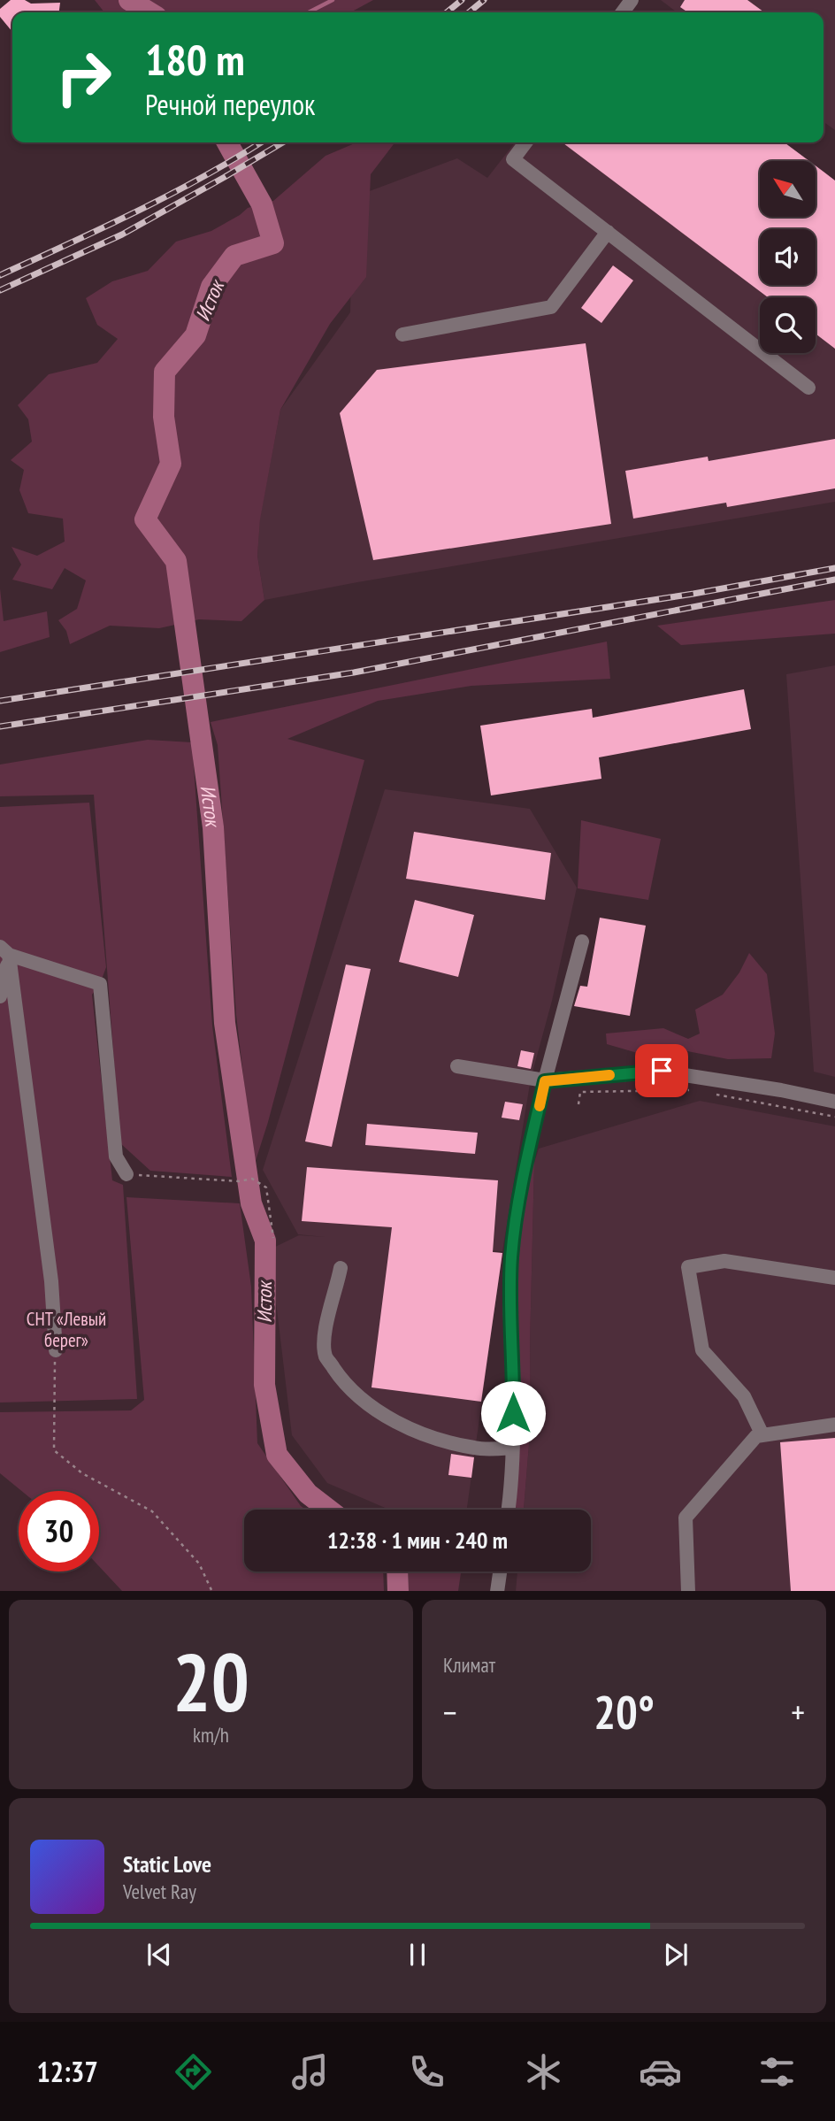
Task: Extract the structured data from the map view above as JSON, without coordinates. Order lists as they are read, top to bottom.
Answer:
{
  "water": ["Исток"],
  "parks": ["СНТ «Левый берег»"],
  "north": "top left",
  "page": {
    "turn": ["180 m", "Речной переулок"],
    "limit": "30",
    "trip": "12:38 · 1 мин · 240 m",
    "tile": [
      ["20", "km/h"],
      "Климат"
    ],
    "heat": ["−", "20°", "+"],
    "song": ["Static Love", "Velvet Ray"],
    "tabs": "12:37"
  }
}
